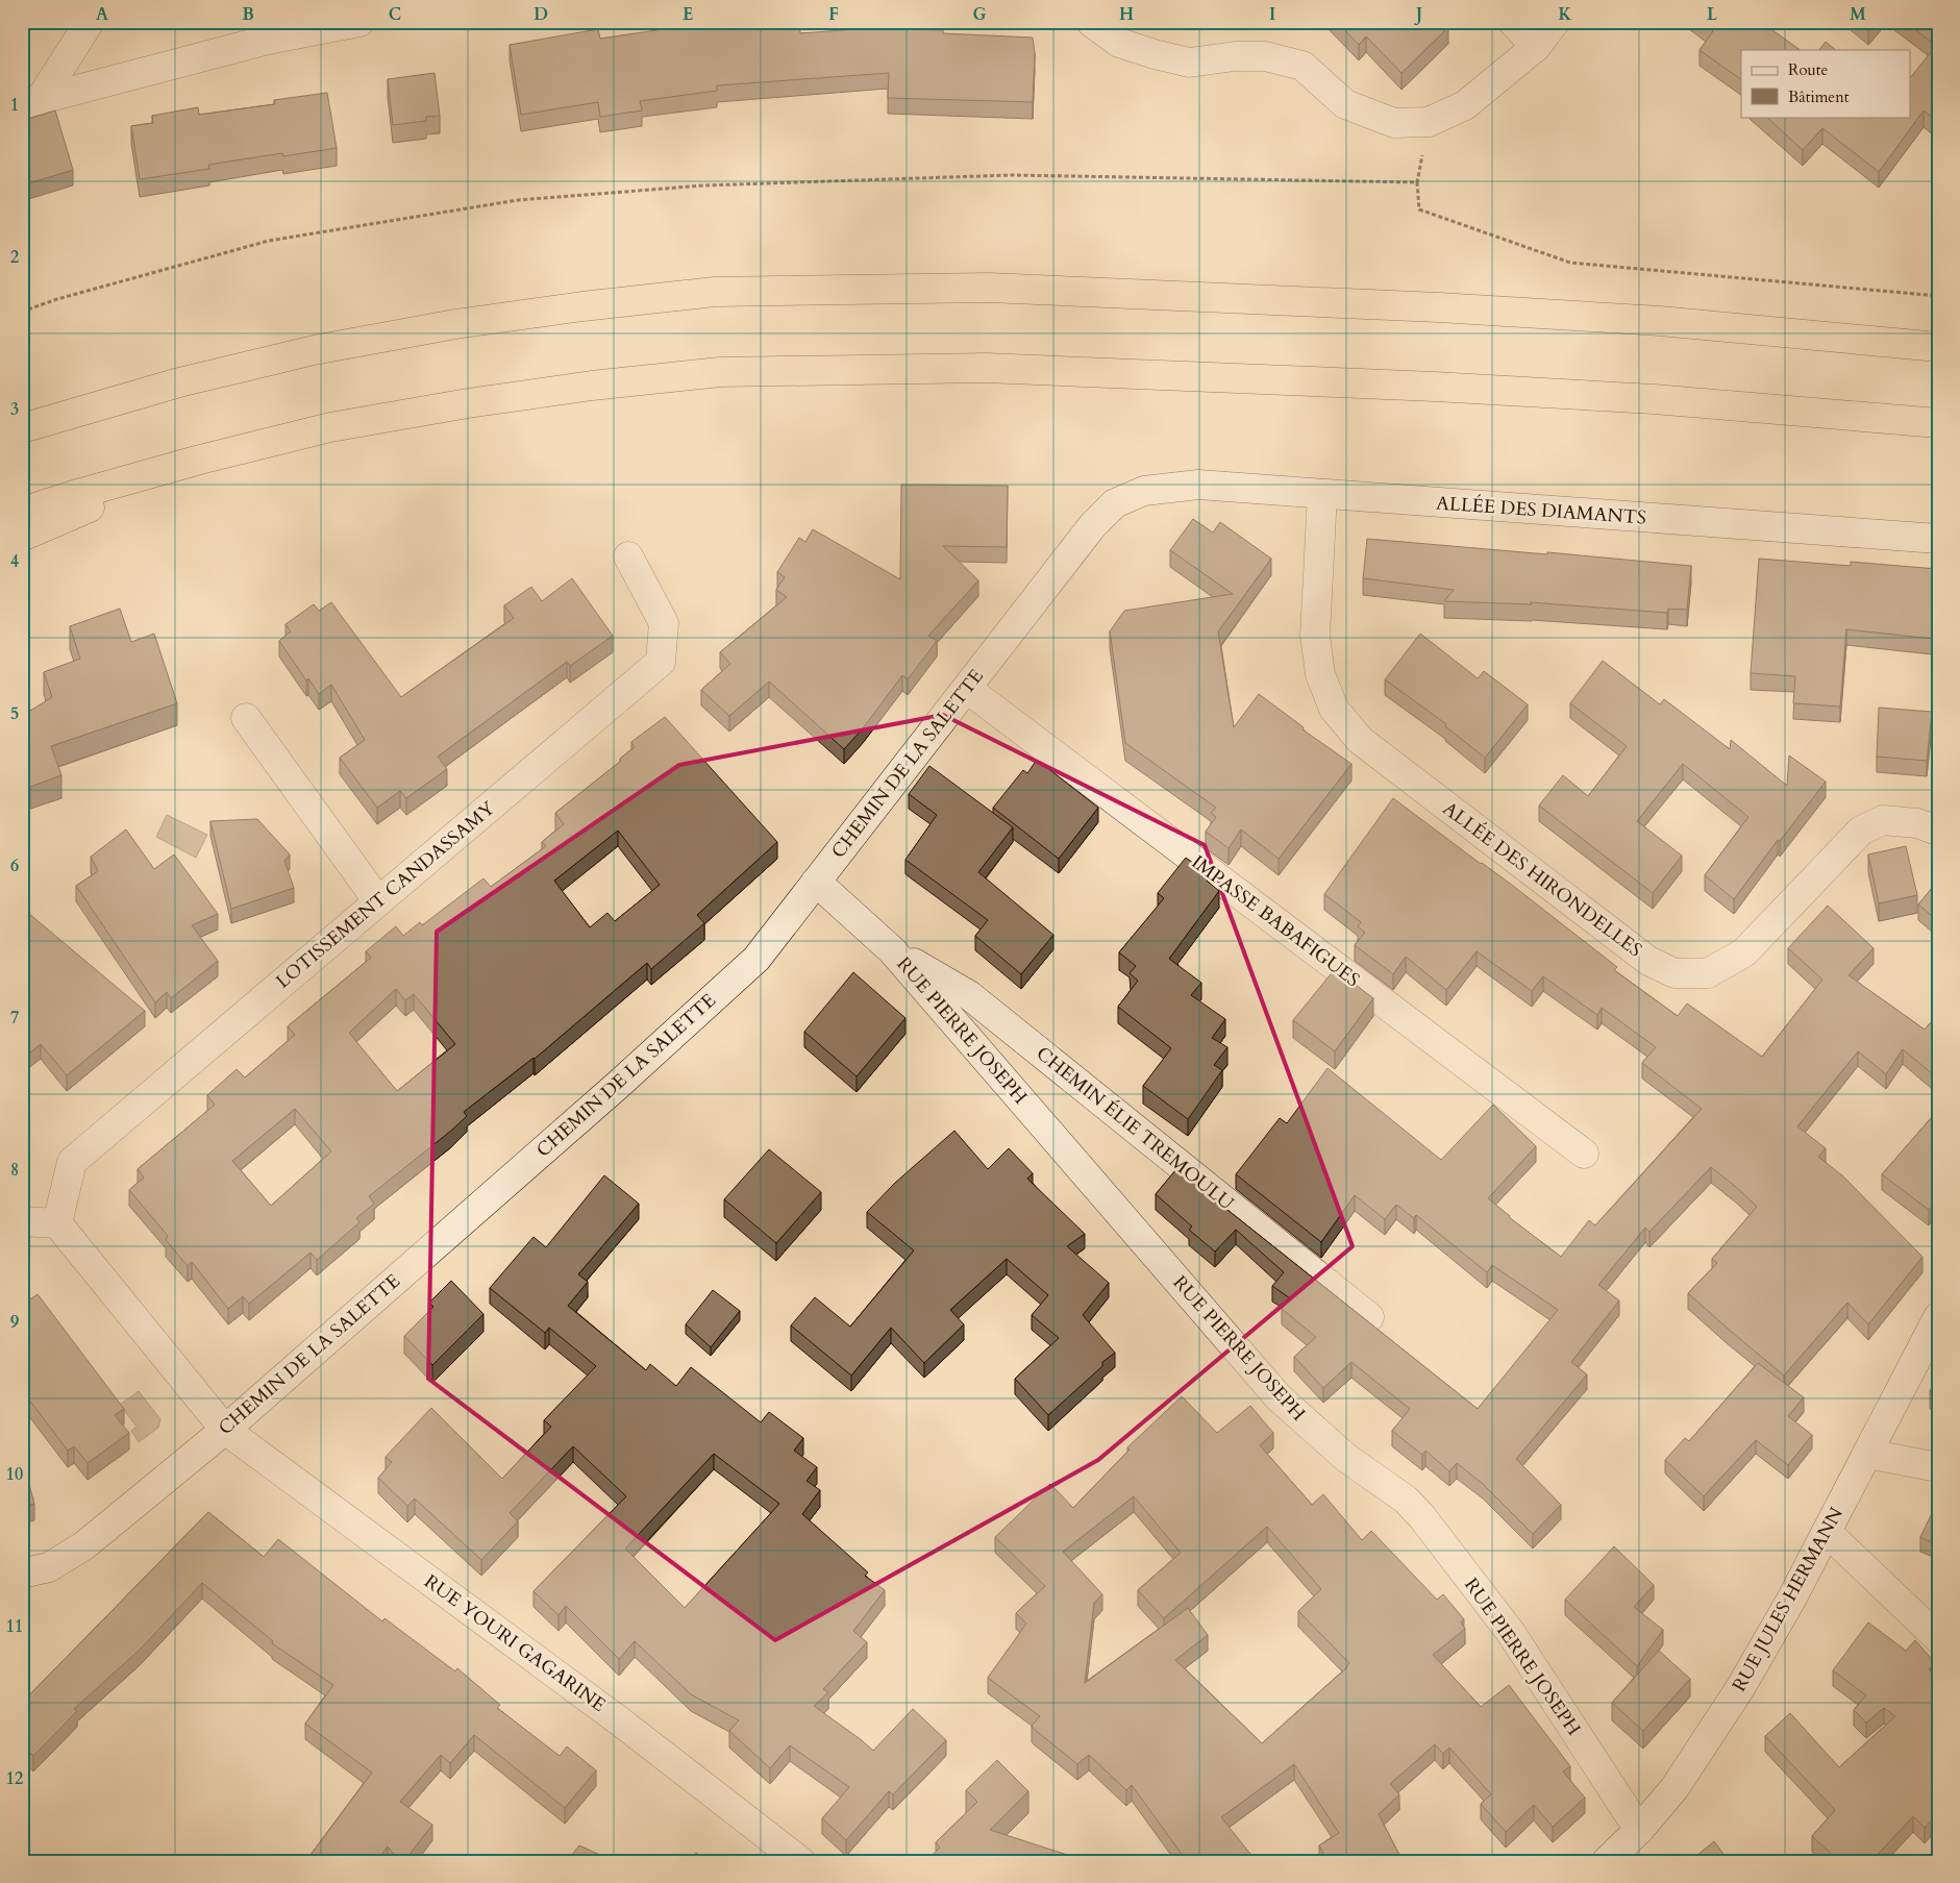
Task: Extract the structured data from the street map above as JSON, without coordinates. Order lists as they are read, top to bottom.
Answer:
{
  "streets": {
    "street": [
      "ALLÉE DES DIAMANTS",
      "CHEMIN DE LA SALETTE",
      "ALLÉE DES HIRONDELLES",
      "LOTISSEMENT CANDASSAMY",
      "IMPASSE BABAFIGUES",
      "RUE PIERRE JOSEPH",
      "CHEMIN ÉLIE TREMOULU",
      "RUE JULES HERMANN",
      "RUE YOURI GAGARINE"
    ]
  },
  "crossings": [
    ["ALLÉE DES DIAMANTS", "CHEMIN DE LA SALETTE"],
    ["ALLÉE DES DIAMANTS", "ALLÉE DES HIRONDELLES"],
    ["CHEMIN DE LA SALETTE", "IMPASSE BABAFIGUES"],
    ["CHEMIN DE LA SALETTE", "RUE PIERRE JOSEPH"],
    ["CHEMIN DE LA SALETTE", "RUE YOURI GAGARINE"],
    ["RUE PIERRE JOSEPH", "CHEMIN ÉLIE TREMOULU"],
    ["RUE PIERRE JOSEPH", "RUE JULES HERMANN"]
  ],
  "legend": ["Route", "Bâtiment"],
  "grid": {
    "columns": [
      "A",
      "B",
      "C",
      "D",
      "E",
      "F",
      "G",
      "H",
      "I",
      "J",
      "K",
      "L",
      "M"
    ],
    "rows": [
      "1",
      "2",
      "3",
      "4",
      "5",
      "6",
      "7",
      "8",
      "9",
      "10",
      "11",
      "12"
    ]
  }
}
